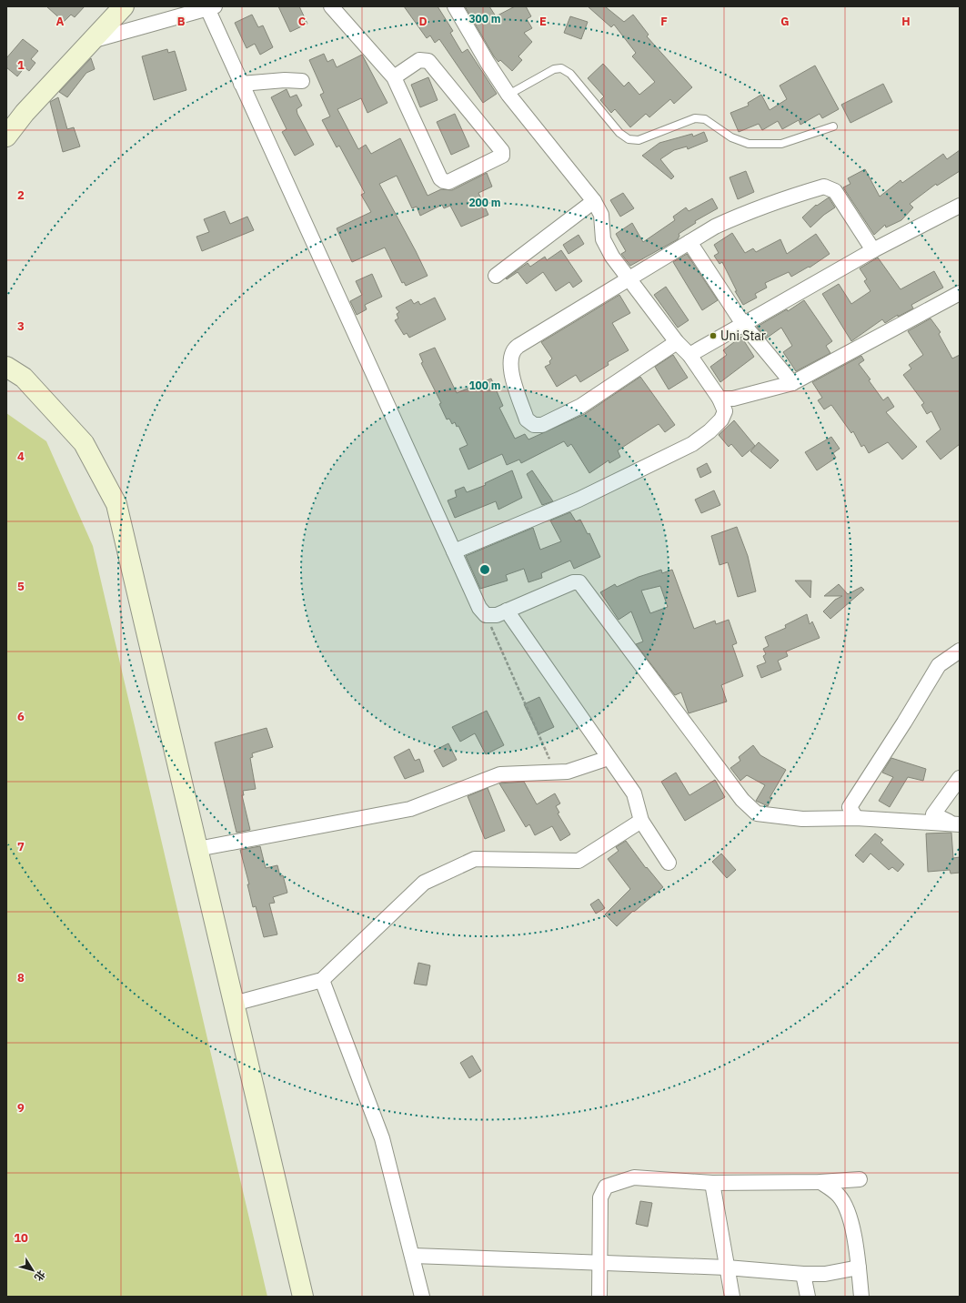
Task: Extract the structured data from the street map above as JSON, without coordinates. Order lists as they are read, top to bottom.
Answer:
{
  "places": ["Uni Star"],
  "north": "bottom right",
  "grid": {
    "columns": [
      "A",
      "B",
      "C",
      "D",
      "E",
      "F",
      "G",
      "H"
    ],
    "rows": [
      "1",
      "2",
      "3",
      "4",
      "5",
      "6",
      "7",
      "8",
      "9",
      "10"
    ]
  },
  "rings": ["300 m", "200 m", "100 m"]
}
